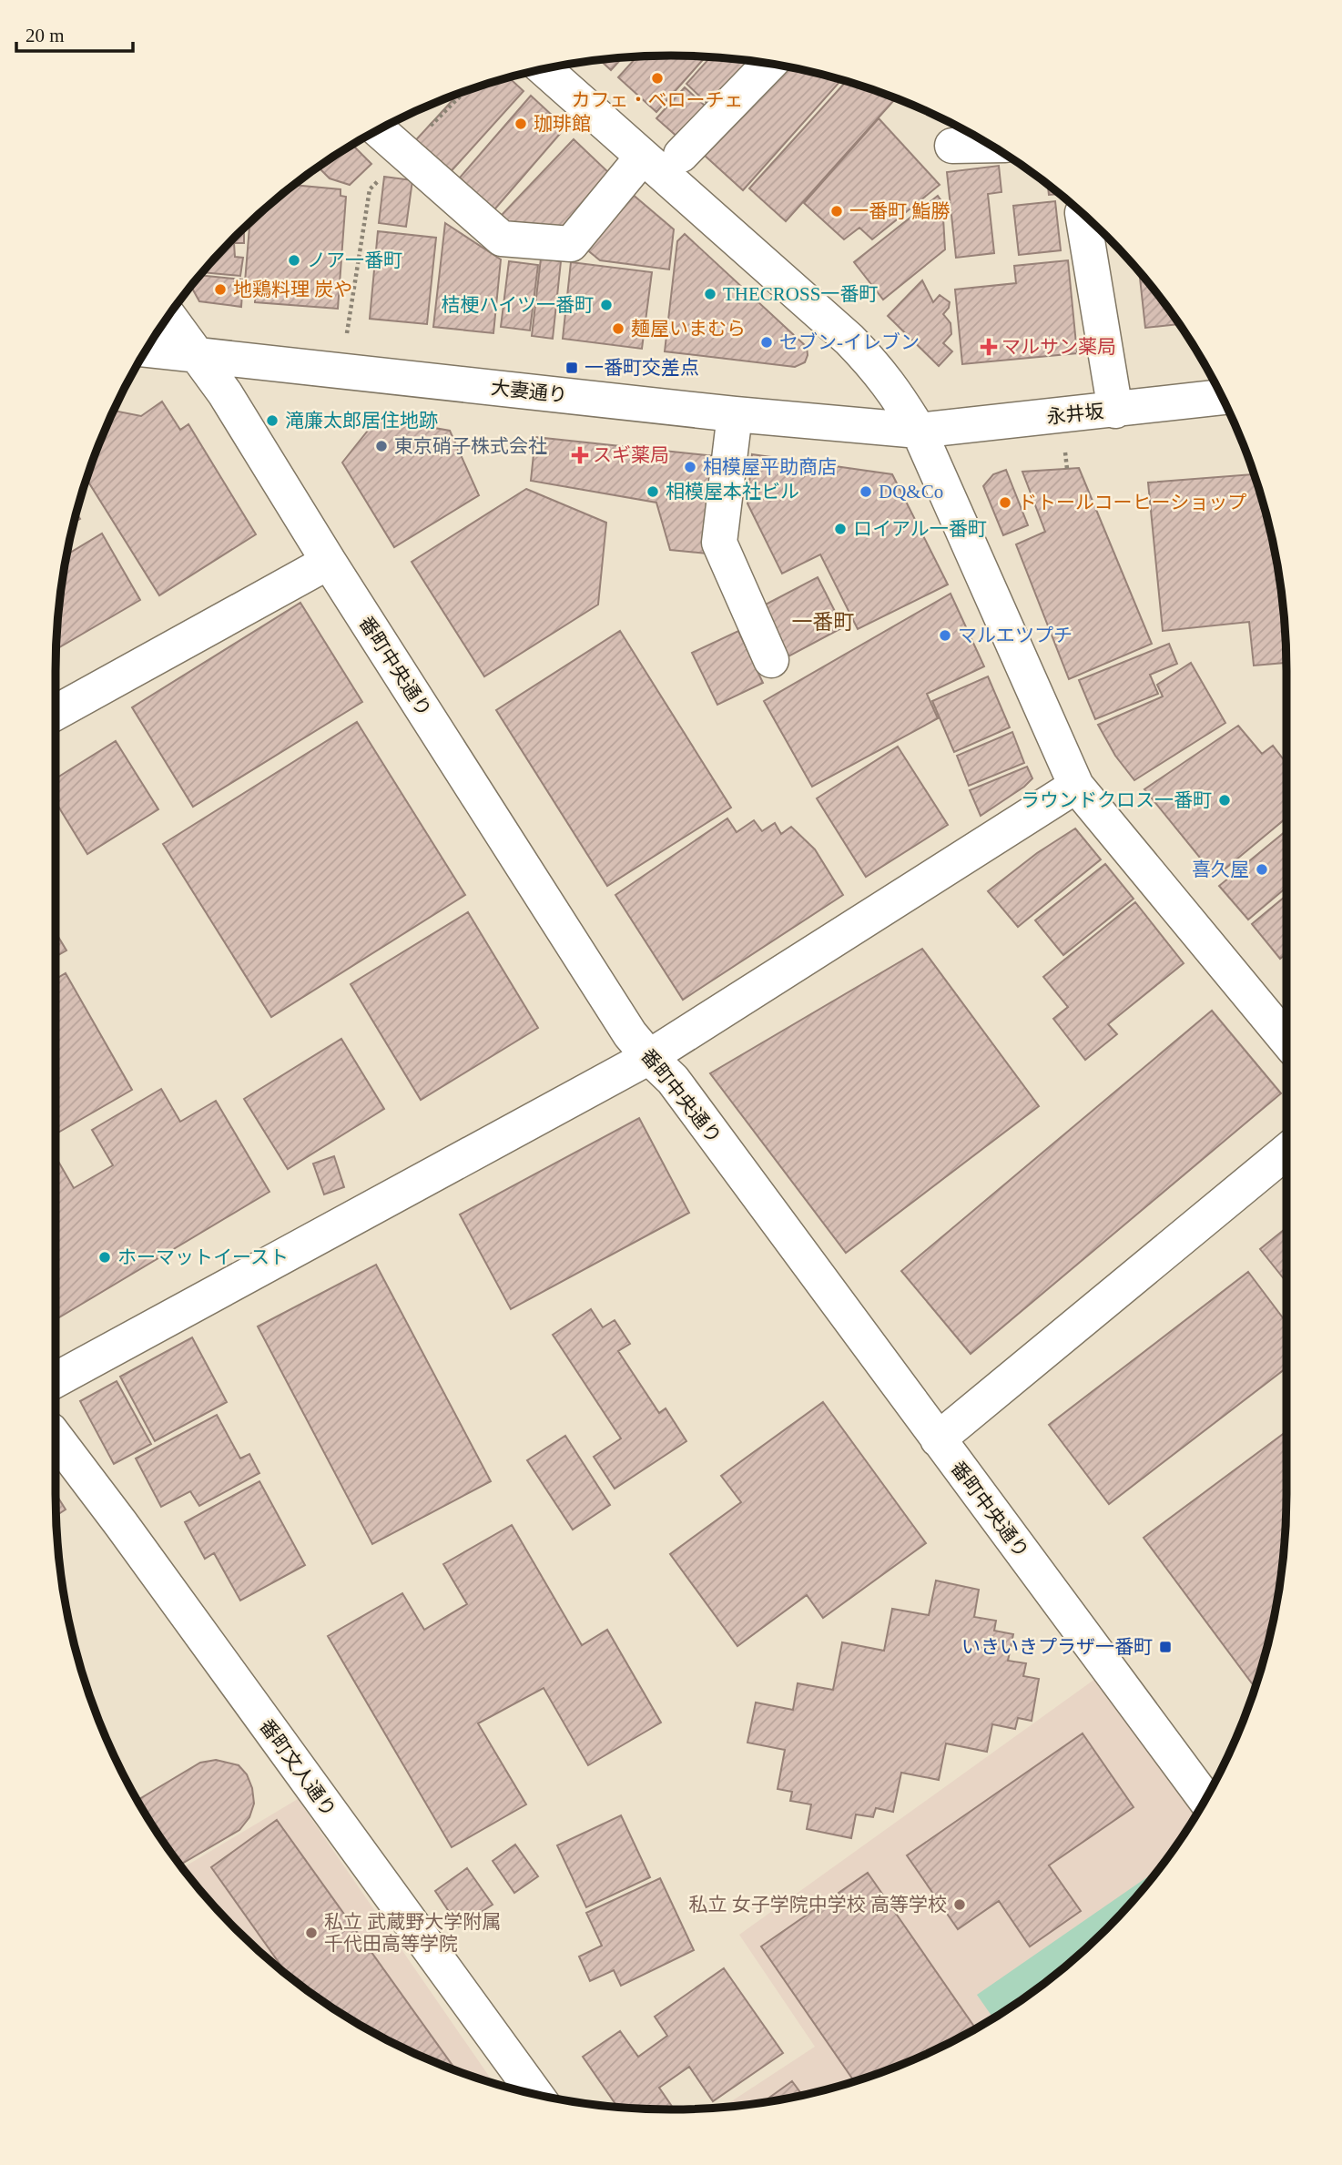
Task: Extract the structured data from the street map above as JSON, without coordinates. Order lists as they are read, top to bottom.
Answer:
{
  "streets": {
    "street": [
      "大妻通り",
      "永井坂",
      "番町中央通り",
      "番町文人通り"
    ]
  },
  "crossings": [
    ["大妻通り", "永井坂"],
    ["大妻通り", "番町中央通り"]
  ],
  "districts": ["一番町"],
  "places": {
    "other": [
      "カフェ・ベローチェ",
      "珈琲館",
      "一番町 鮨勝",
      "ノア一番町",
      "地鶏料理 炭や",
      "THECROSS一番町",
      "桔梗ハイツ一番町",
      "麺屋いまむら",
      "セブン-イレブン",
      "滝廉太郎居住地跡",
      "東京硝子株式会社",
      "相模屋平助商店",
      "相模屋本社ビル",
      "DQ&Co",
      "ドトールコーヒーショップ",
      "ロイアル一番町",
      "マルエツプチ",
      "ラウンドクロス一番町",
      "喜久屋",
      "ホーマットイースト",
      "私立 女子学院中学校 高等学校",
      "私立 武蔵野大学附属 千代田高等学院"
    ],
    "health": ["マルサン薬局", "スギ薬局"],
    "transit": ["一番町交差点", "いきいきプラザ一番町"]
  },
  "scale_bar": "20 m"
}
